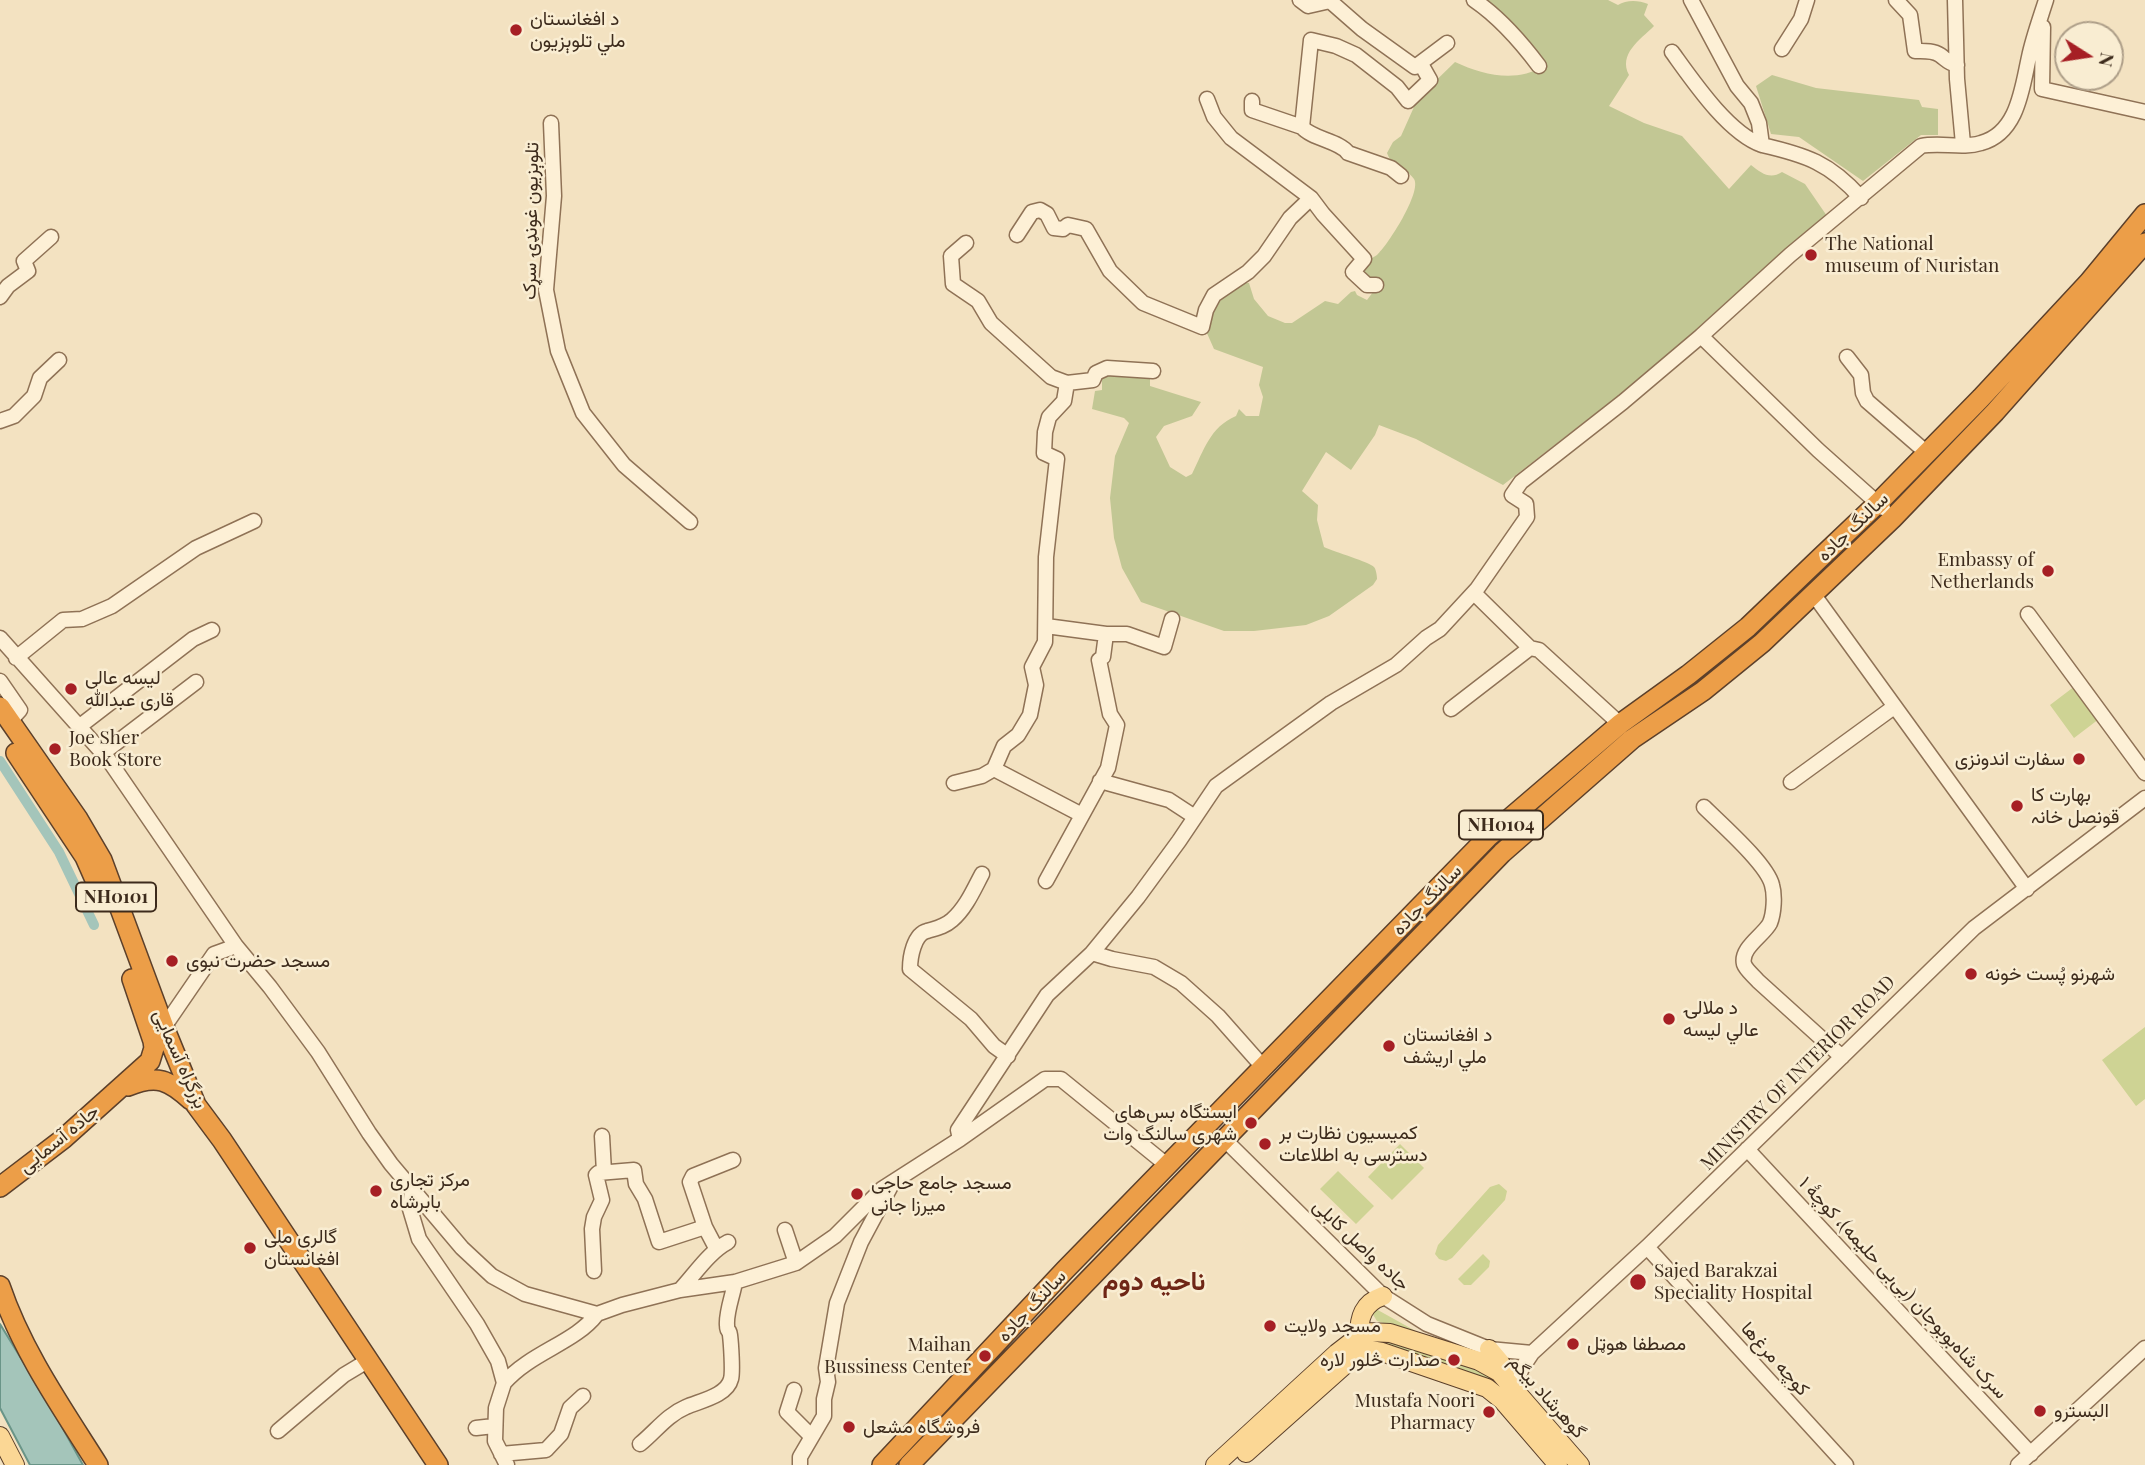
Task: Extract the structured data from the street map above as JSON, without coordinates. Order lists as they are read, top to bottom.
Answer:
{
  "streets": {
    "highway": [
      "سالنگ جاده",
      "NH0104",
      "NH0101",
      "بزرگراه آسمایی",
      "جاده آسمایی"
    ],
    "main road": ["گوهرشاد بیگم"],
    "street": [
      "تلوېزيون غونډۍ سړک",
      "MINISTRY OF INTERIOR ROAD",
      "جاده واصل کابلی",
      "سرک شاه‌بوبوجان (بی‌بی حلیمه)، کوچۀ ۱",
      "کوچه مرغ‌ها"
    ]
  },
  "crossings": [
    ["سالنگ جاده", "جاده واصل کابلی"],
    ["بزرگراه آسمایی", "جاده آسمایی"],
    ["MINISTRY OF INTERIOR ROAD", "جاده واصل کابلی"],
    ["MINISTRY OF INTERIOR ROAD", "سرک شاه‌بوبوجان (بی‌بی حلیمه)، کوچۀ ۱"],
    ["MINISTRY OF INTERIOR ROAD", "کوچه مرغ‌ها"],
    ["MINISTRY OF INTERIOR ROAD", "گوهرشاد بیگم"]
  ],
  "districts": ["ناحیه دوم"],
  "places": [
    "د افغانستان ملي تلوېزیون",
    "The National museum of Nuristan",
    "Embassy of Netherlands",
    "لیسه عالی قاری عبدالله",
    "Joe Sher Book Store",
    "سفارت اندونزی",
    "بھارت کا قونصل خانہ",
    "مسجد حضرت نبوی",
    "شهرنو پُست خونه",
    "د ملالۍ عالي لیسه",
    "د افغانستان ملي اریشف",
    "ایستگاه بس‌های شهری سالنگ وات",
    "کمیسیون نظارت بر دسترسی به اطلاعات",
    "مرکز تجاری بابرشاه",
    "مسجد جامع حاجی میرزا جانی",
    "گالری ملی افغانستان",
    "Sajed Barakzai Speciality Hospital",
    "مسجد ولایت",
    "مصطفا هوټل",
    "Maihan Bussiness Center",
    "صدارت څلور لاره",
    "البسترو",
    "Mustafa Noori Pharmacy",
    "فروشگاه مشعل"
  ],
  "north": "right"
}
